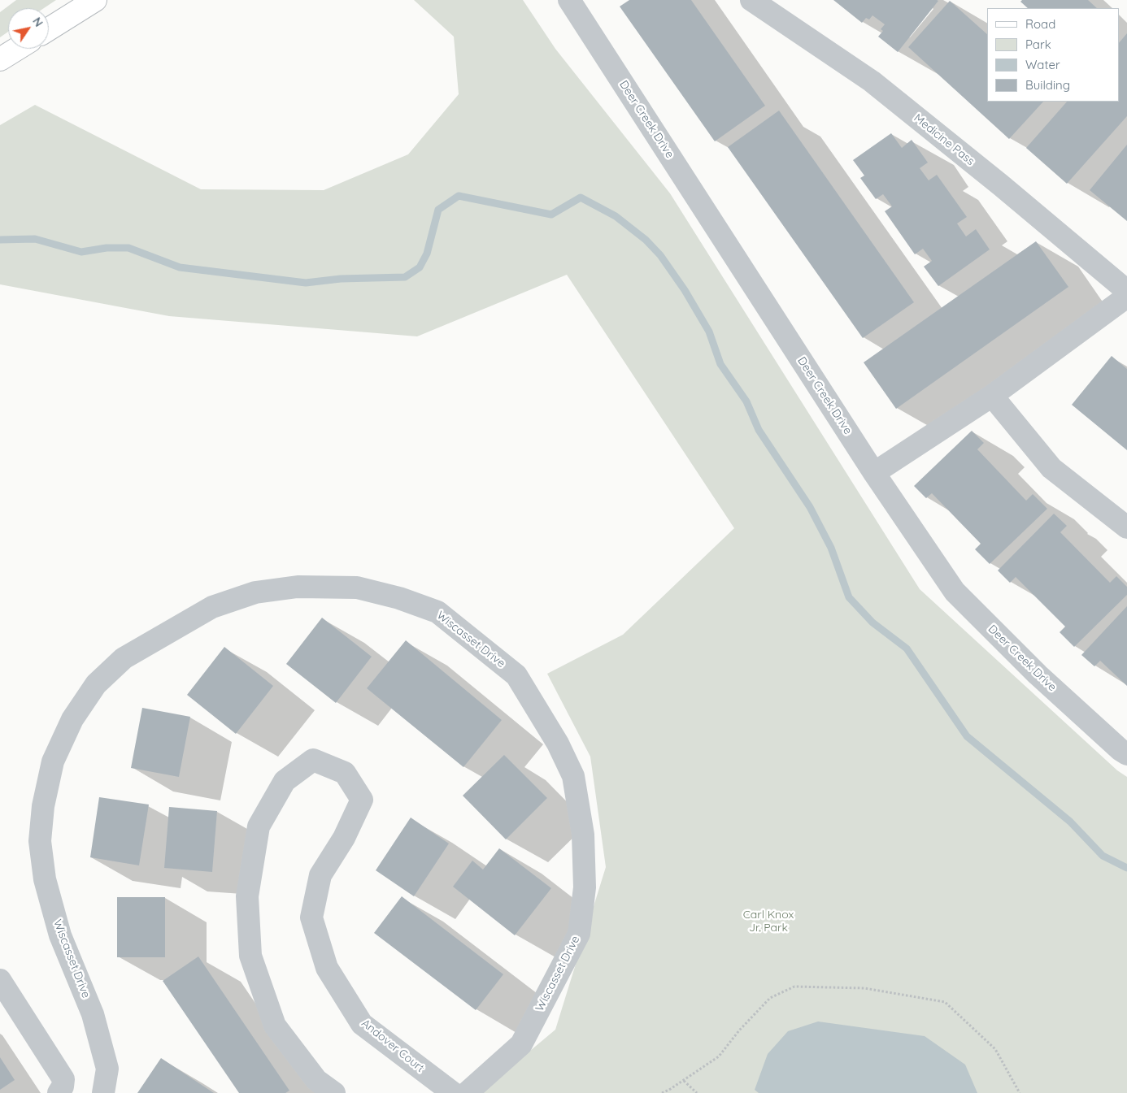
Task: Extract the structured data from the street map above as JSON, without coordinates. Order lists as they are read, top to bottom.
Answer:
{
  "streets": {
    "street": [
      "Deer Creek Drive",
      "Medicine Pass",
      "Wiscasset Drive",
      "Andover Court"
    ]
  },
  "parks": ["Carl Knox Jr. Park"],
  "legend": [
    "Road",
    "Park",
    "Water",
    "Building"
  ],
  "north": "top right"
}
